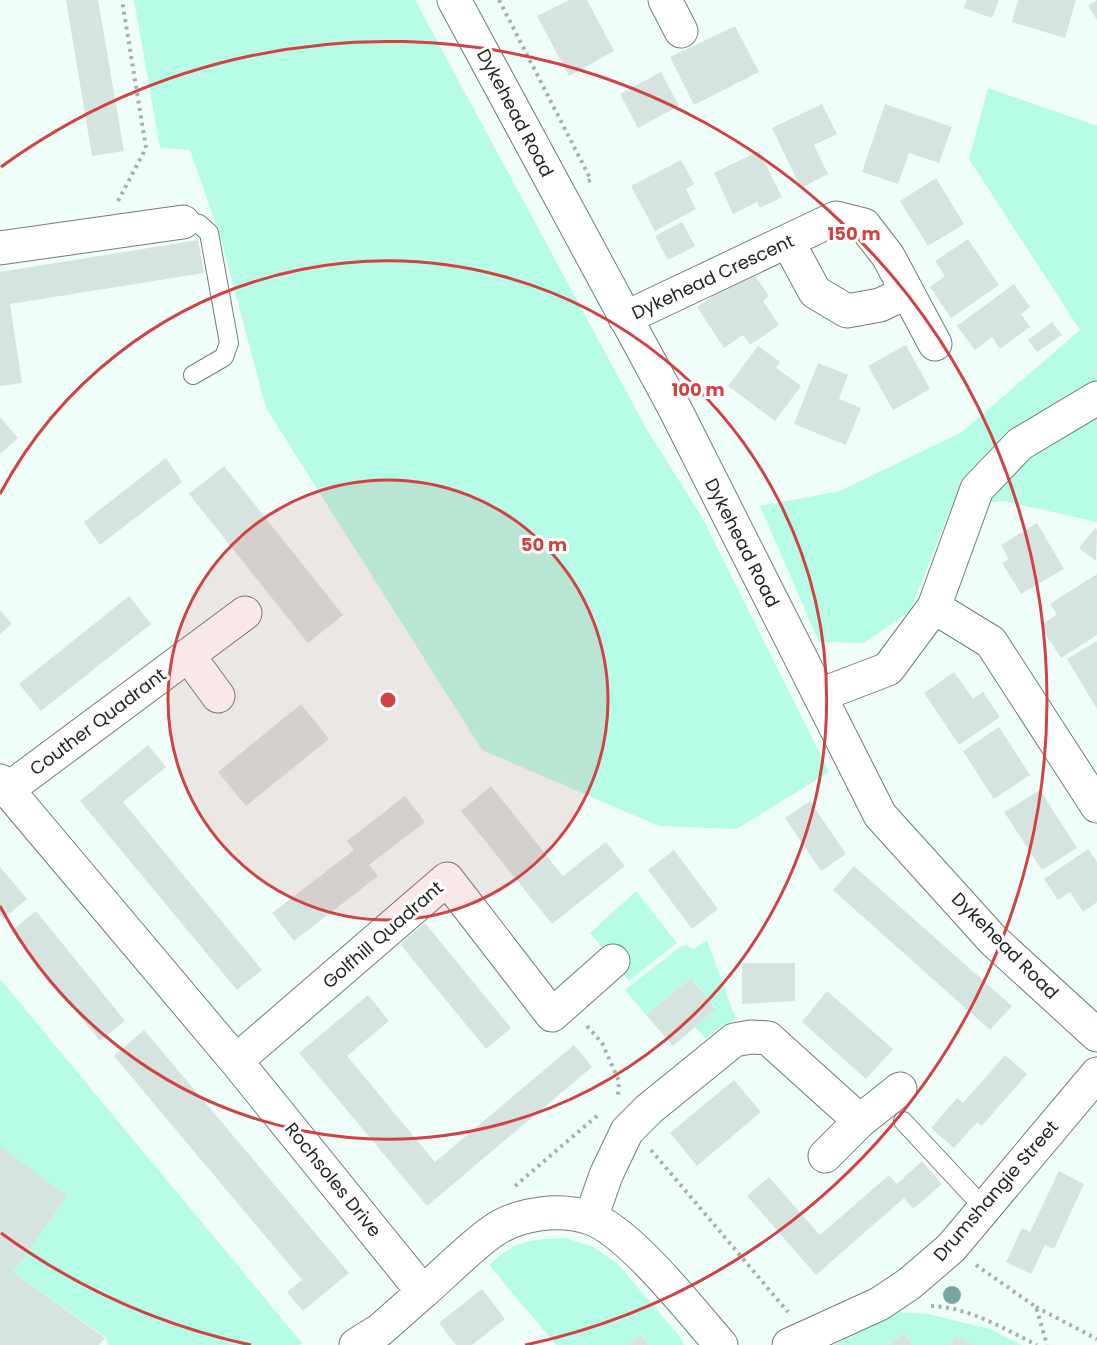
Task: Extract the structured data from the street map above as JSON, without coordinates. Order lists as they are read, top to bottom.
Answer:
{
  "streets": {
    "street": [
      "Dykehead Road",
      "Dykehead Crescent",
      "Couther Quadrant",
      "Golfhill Quadrant",
      "Rochsoles Drive",
      "Drumshangie Street"
    ]
  },
  "crossings": [
    ["Dykehead Road", "Dykehead Crescent"],
    ["Couther Quadrant", "Rochsoles Drive"],
    ["Golfhill Quadrant", "Rochsoles Drive"]
  ],
  "rings": ["150 m", "100 m", "50 m"]
}
